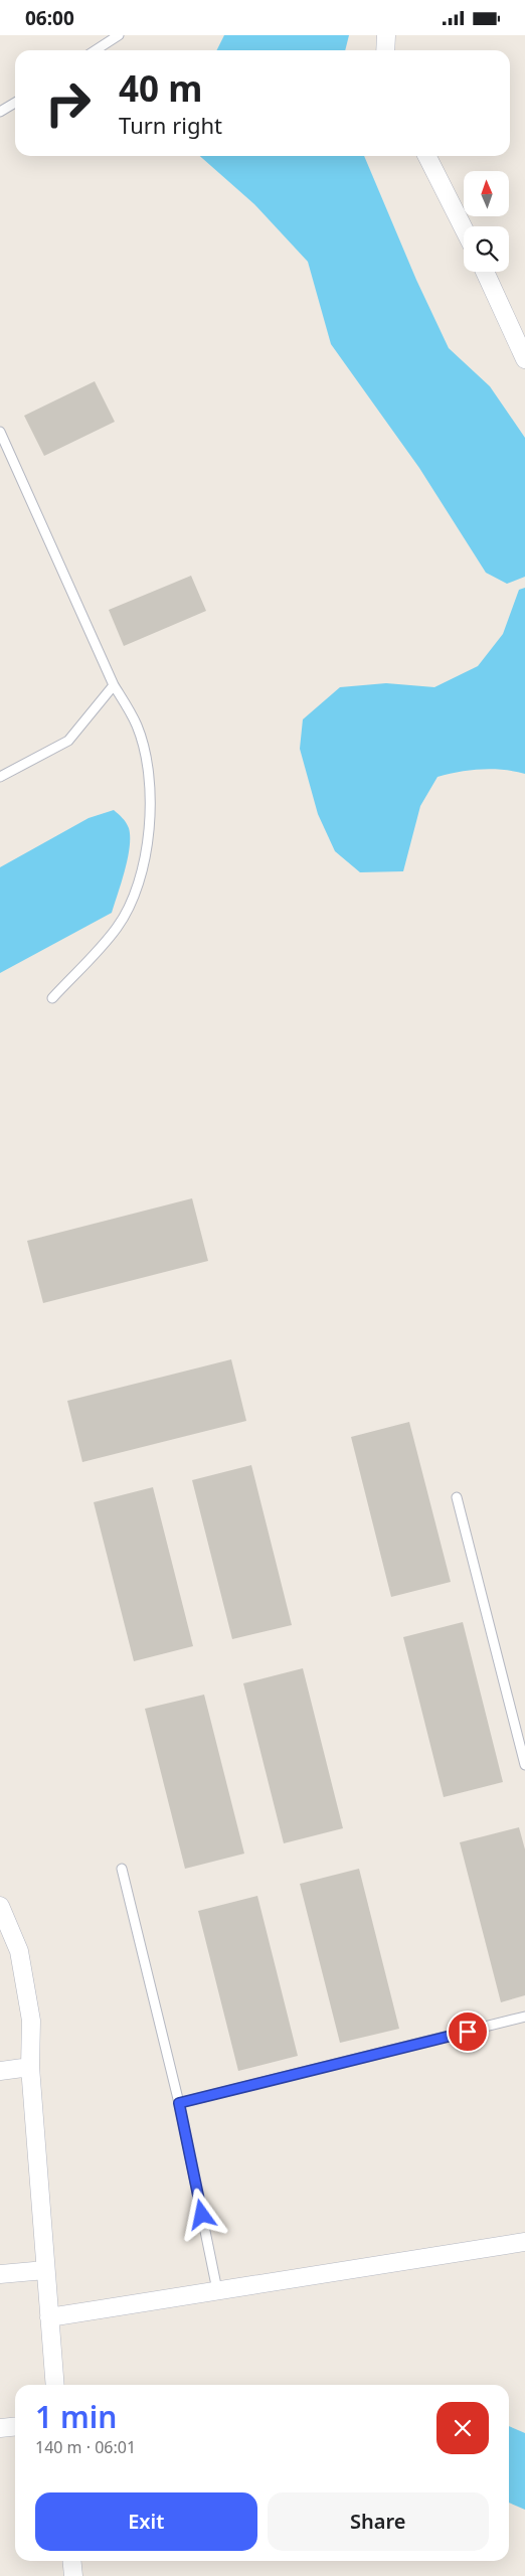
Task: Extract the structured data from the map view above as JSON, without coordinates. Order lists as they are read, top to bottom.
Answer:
{
  "north": "top",
  "page": {
    "status": "06:00",
    "turn": ["40 m", "Turn right"],
    "heading": ["1 min", "140 m · 06:01"],
    "buttons": ["Exit", "Share"]
  }
}
